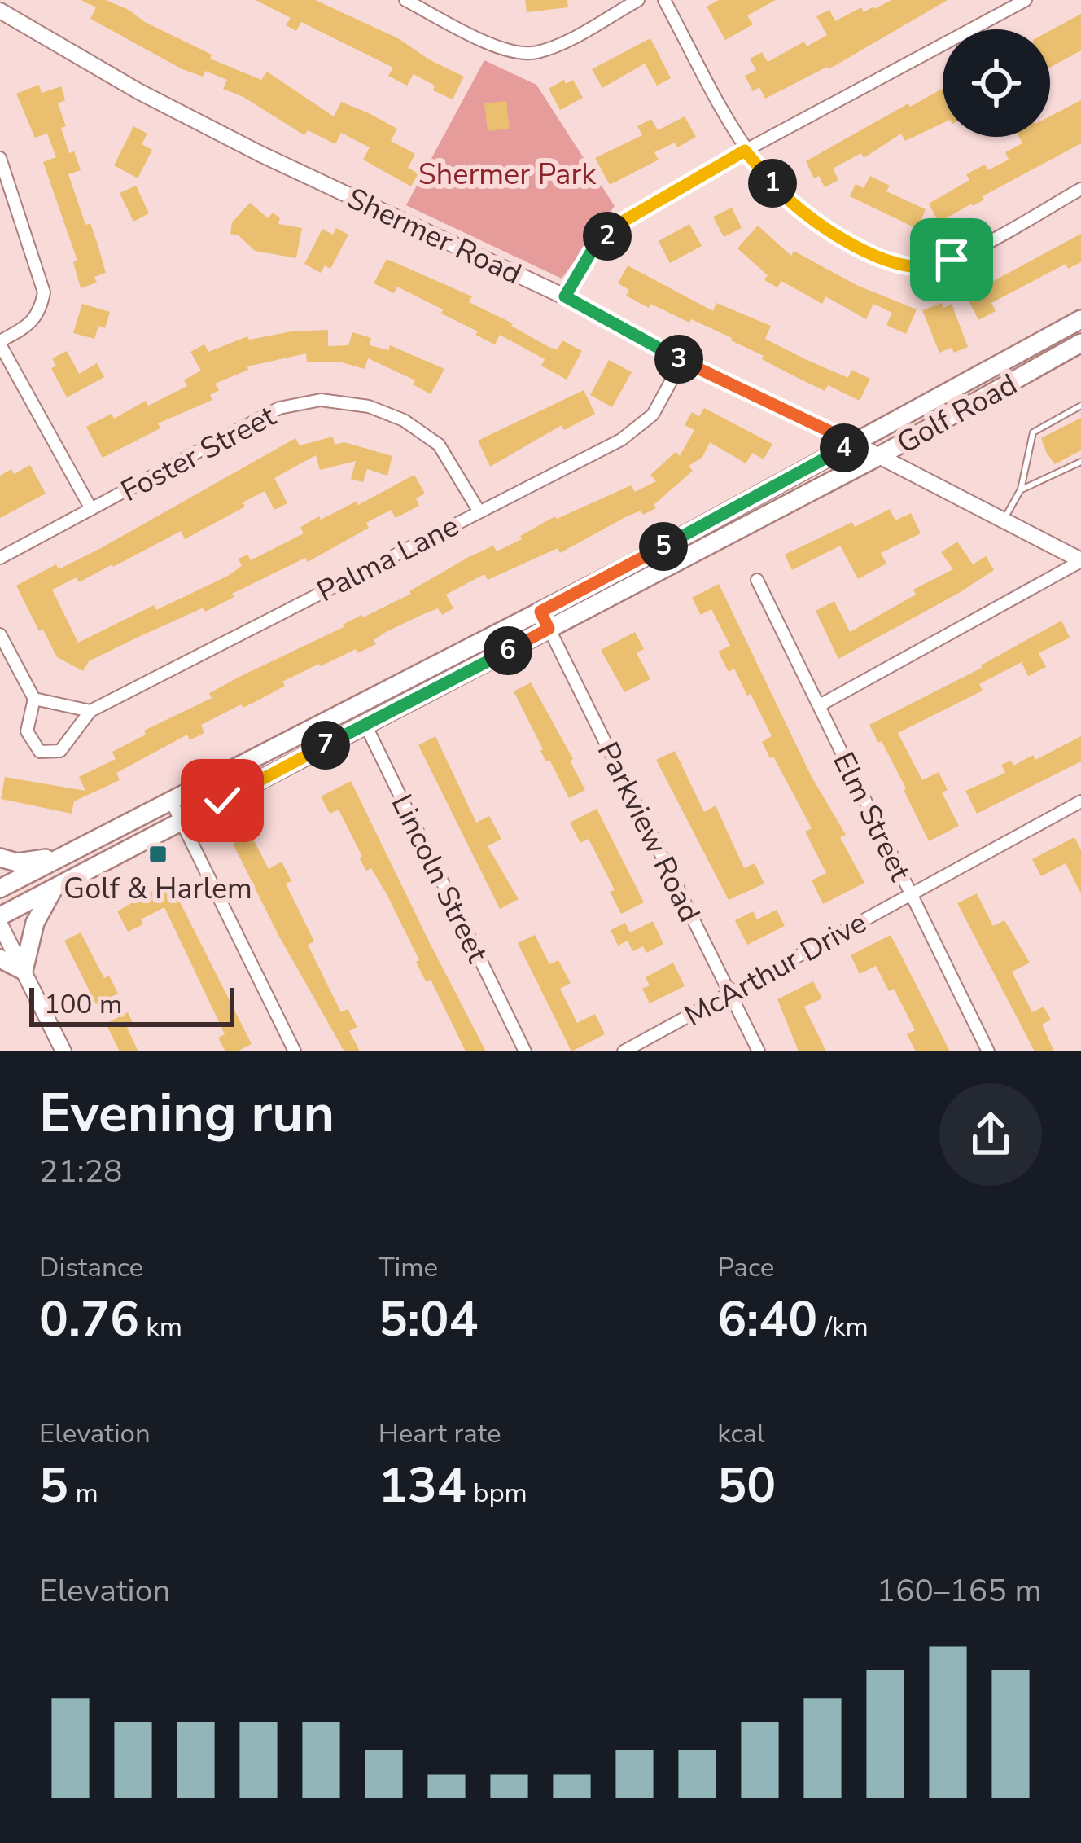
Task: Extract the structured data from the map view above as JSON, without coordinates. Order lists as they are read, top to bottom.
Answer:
{
  "streets": {
    "main road": ["Shermer Road", "Golf Road"],
    "street": [
      "Foster Street",
      "Palma Lane",
      "Elm Street",
      "Parkview Road",
      "Lincoln Street",
      "McArthur Drive"
    ]
  },
  "crossings": [
    ["Shermer Road", "Golf Road"],
    ["Shermer Road", "Palma Lane"],
    ["Golf Road", "Parkview Road"],
    ["Golf Road", "Lincoln Street"],
    ["Foster Street", "Palma Lane"],
    ["Elm Street", "McArthur Drive"],
    ["Parkview Road", "McArthur Drive"]
  ],
  "parks": ["Shermer Park"],
  "places": {
    "transit": ["Golf & Harlem"]
  },
  "scale_bar": "100 m",
  "page": {
    "pins": [
      "1",
      "2",
      "3",
      "4",
      "5",
      "6",
      "7"
    ],
    "scale": "100 m",
    "heading": ["Evening run", "21:28"],
    "stats": [
      ["Distance", "0.76 km"],
      ["Time", "5:04"],
      ["Pace", "6:40 /km"],
      ["Elevation", "5 m"],
      ["Heart rate", "134 bpm"],
      ["kcal", "50"]
    ],
    "chart": ["Elevation", "160–165 m"]
  }
}
